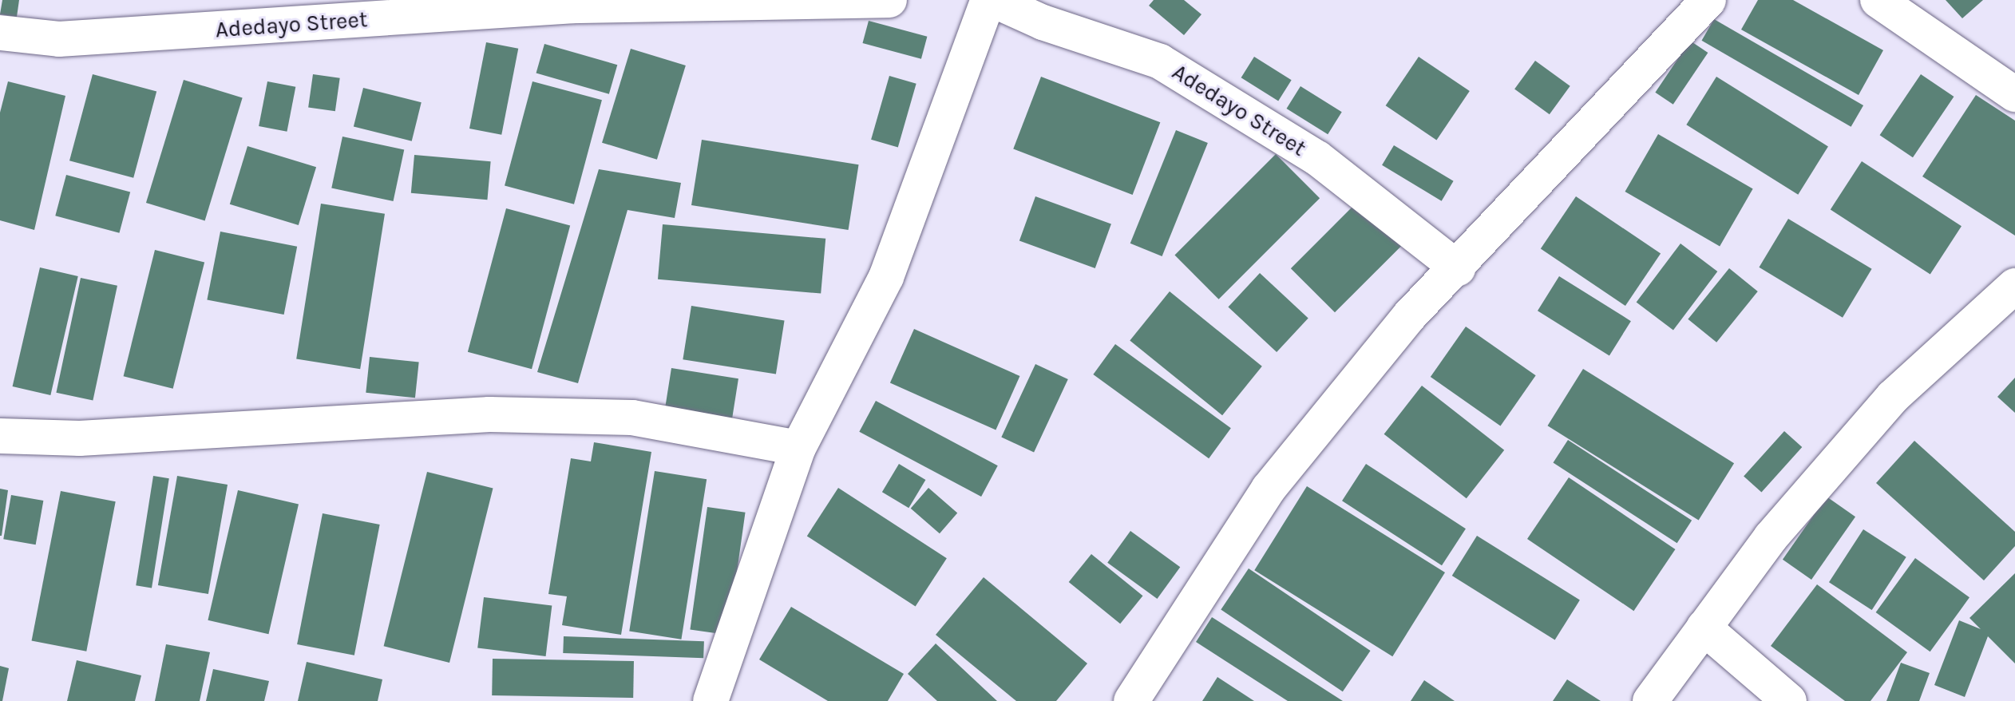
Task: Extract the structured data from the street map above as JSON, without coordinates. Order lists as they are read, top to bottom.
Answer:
{
  "streets": {
    "street": ["Adedayo Street"]
  }
}
